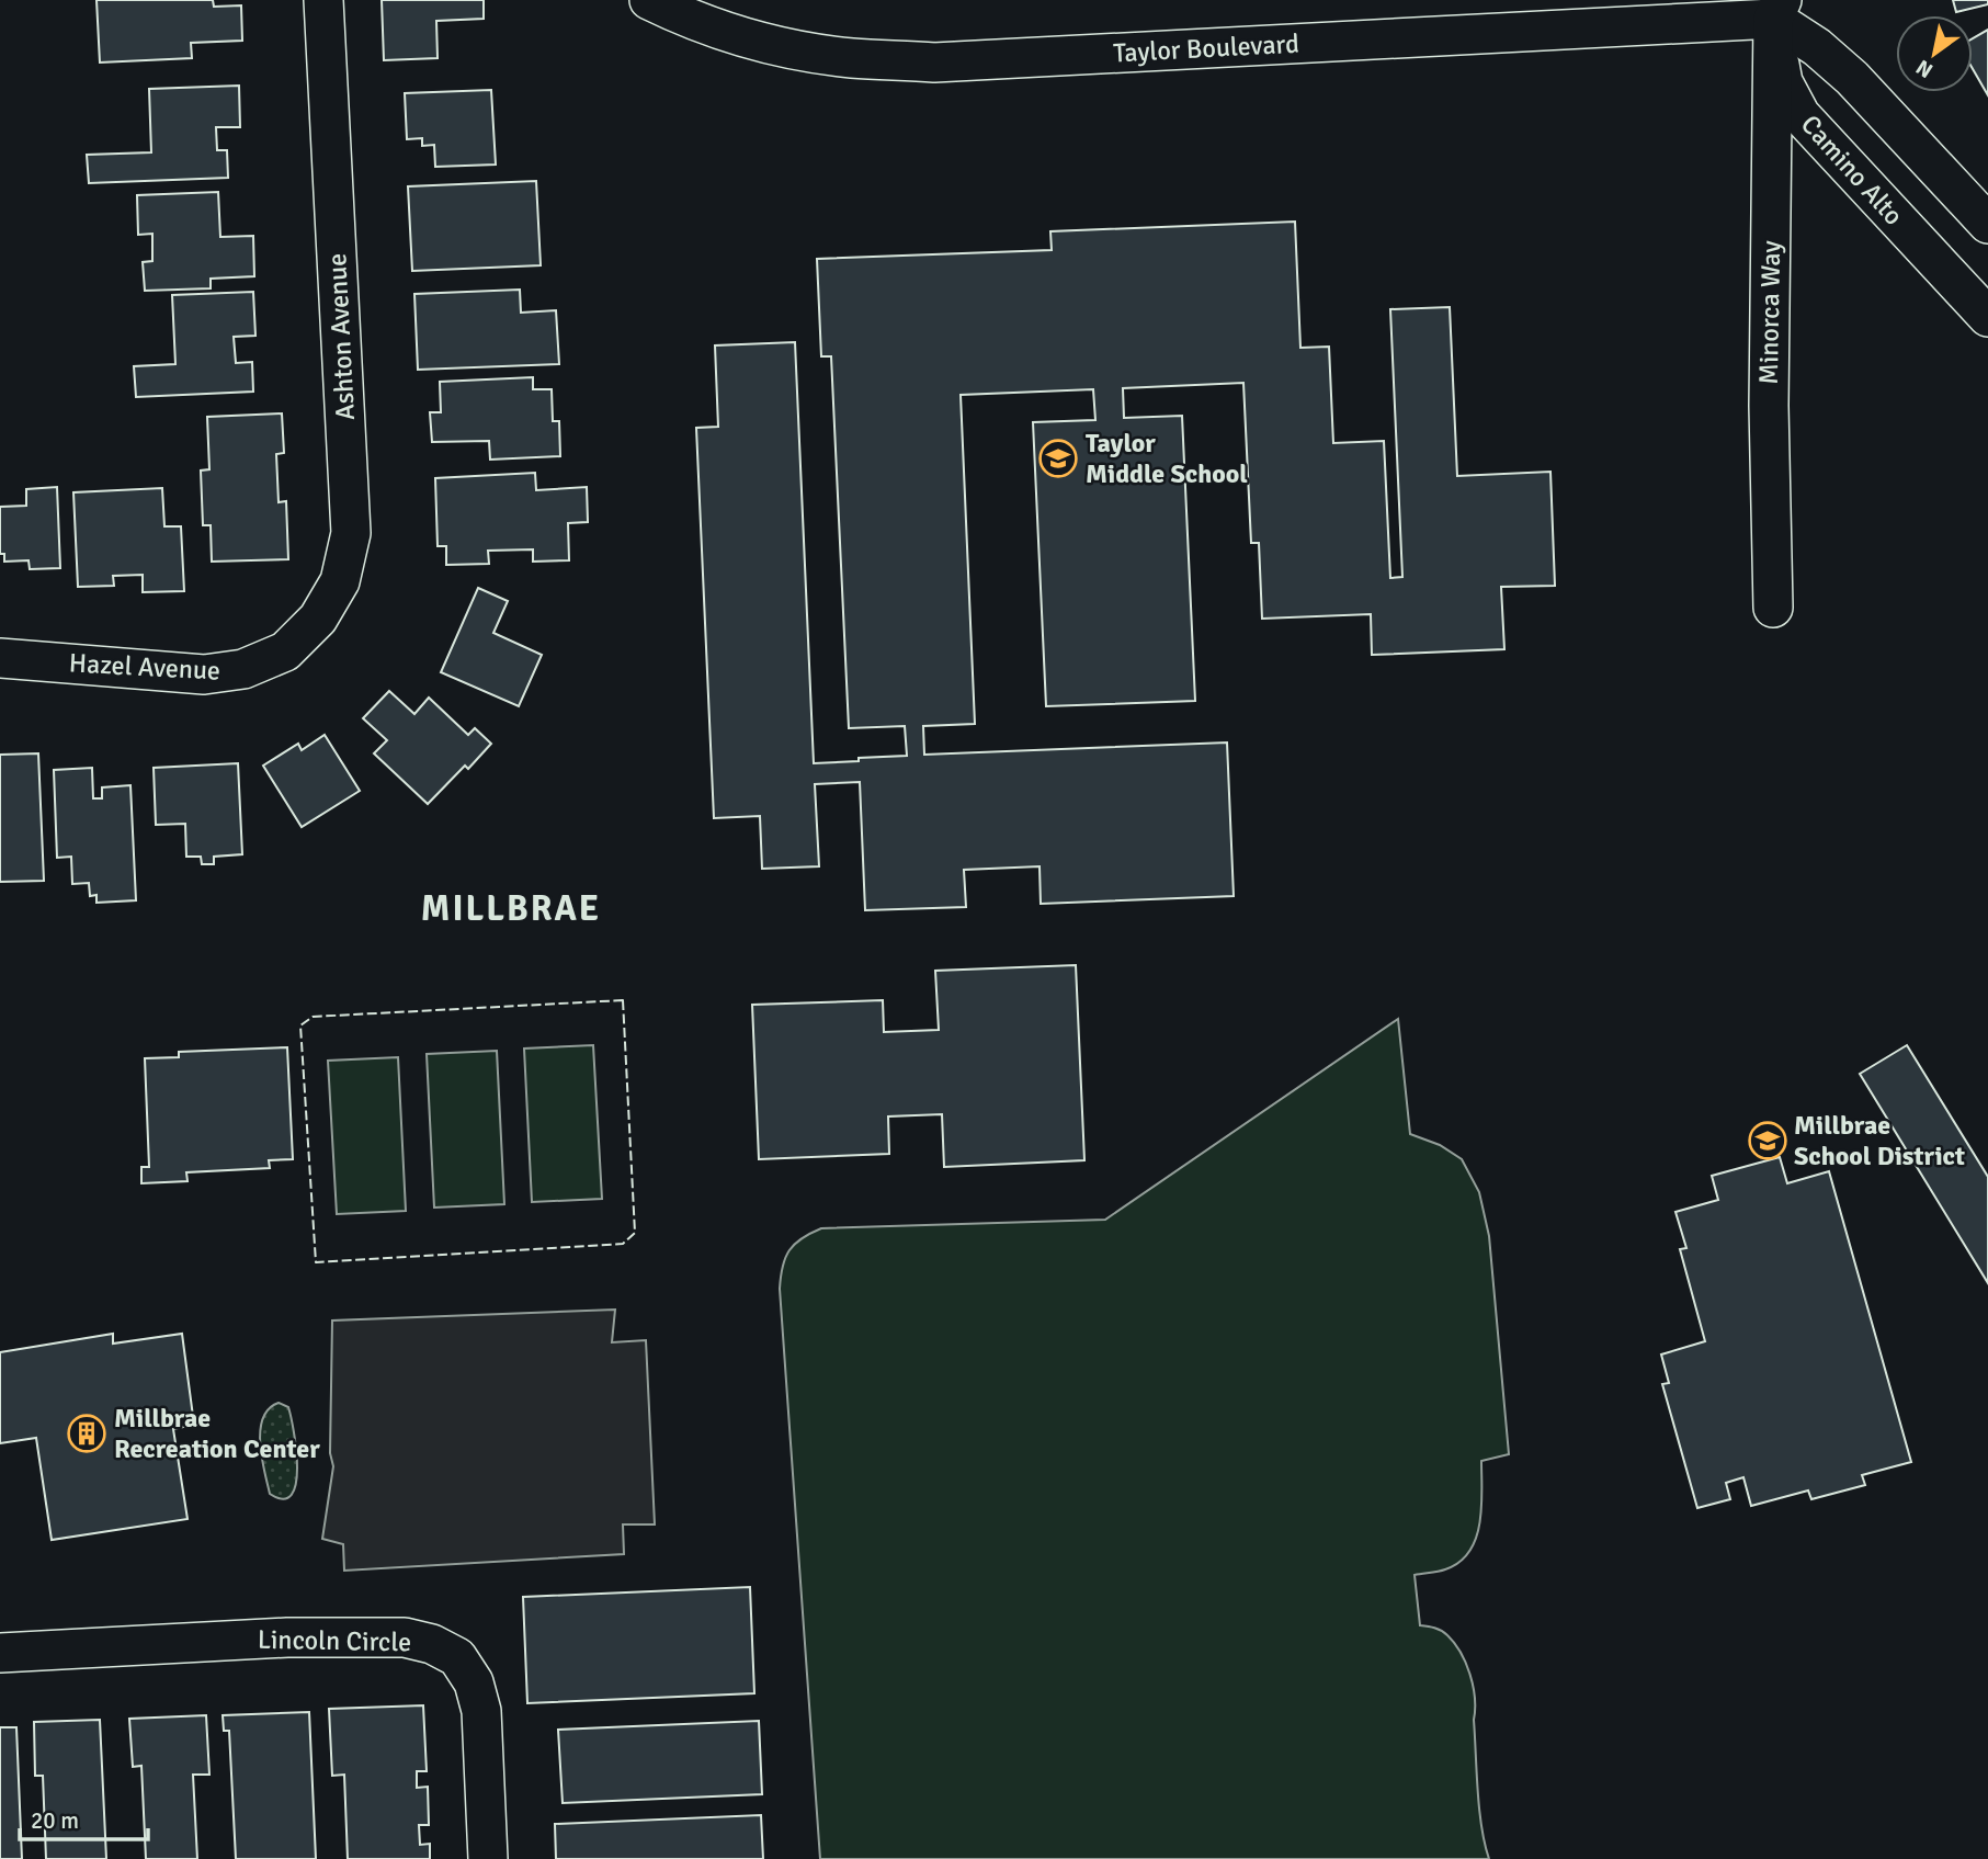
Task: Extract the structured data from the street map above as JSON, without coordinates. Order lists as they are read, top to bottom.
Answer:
{
  "streets": {
    "street": [
      "Taylor Boulevard",
      "Camino Alto",
      "Minorca Way",
      "Ashton Avenue",
      "Hazel Avenue",
      "Lincoln Circle"
    ]
  },
  "crossings": [
    ["Taylor Boulevard", "Camino Alto"],
    ["Taylor Boulevard", "Minorca Way"],
    ["Camino Alto", "Minorca Way"],
    ["Ashton Avenue", "Hazel Avenue"]
  ],
  "districts": ["MILLBRAE"],
  "places": {
    "school or university": ["Taylor Middle School", "Millbrae School District"],
    "building": ["Millbrae Recreation Center"]
  },
  "scale_bar": "20 m",
  "north": "bottom left"
}
